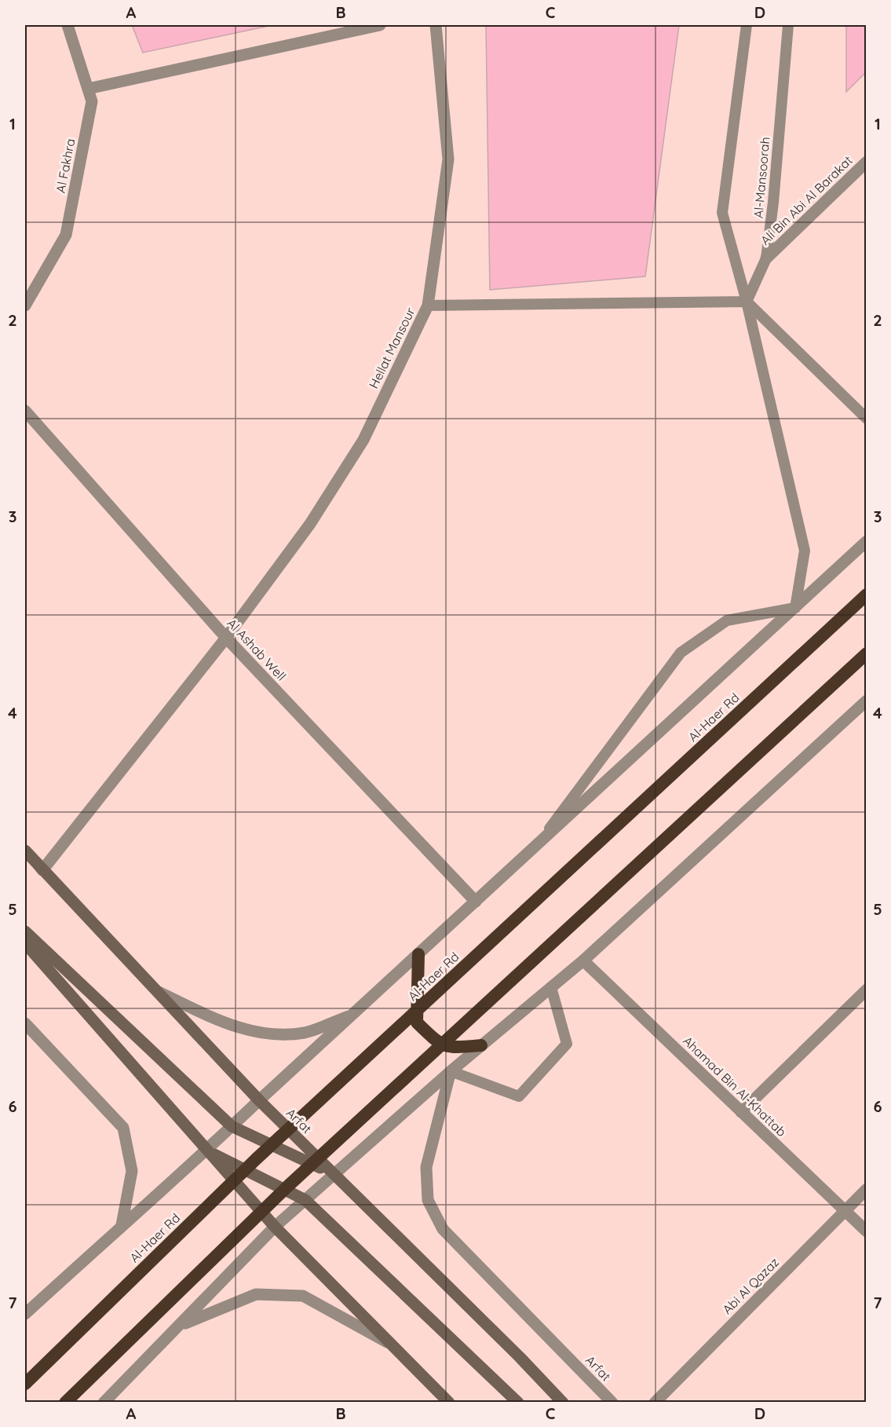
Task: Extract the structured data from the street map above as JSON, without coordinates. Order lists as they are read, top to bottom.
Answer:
{
  "streets": {
    "highway": ["Al-Haer Rd"],
    "main road": ["Arfat"],
    "street": [
      "Al Fakhra",
      "Ali Bin Abi Al Barakat",
      "Hellat Mansour",
      "Al Ashab Well",
      "Ahamad Bin Al-Khattab",
      "Abi Al Qazaz"
    ],
    "lane": ["Al-Mansoorah"]
  },
  "crossings": [
    ["Al-Mansoorah", "Ali Bin Abi Al Barakat"],
    ["Hellat Mansour", "Al Ashab Well"],
    ["Hellat Mansour", "Arfat"],
    ["Al Ashab Well", "Al-Haer Rd"],
    ["Al-Haer Rd", "Arfat"],
    ["Ahamad Bin Al-Khattab", "Abi Al Qazaz"]
  ],
  "grid": {
    "columns": [
      "A",
      "B",
      "C",
      "D"
    ],
    "rows": [
      "1",
      "2",
      "3",
      "4",
      "5",
      "6",
      "7"
    ]
  }
}
